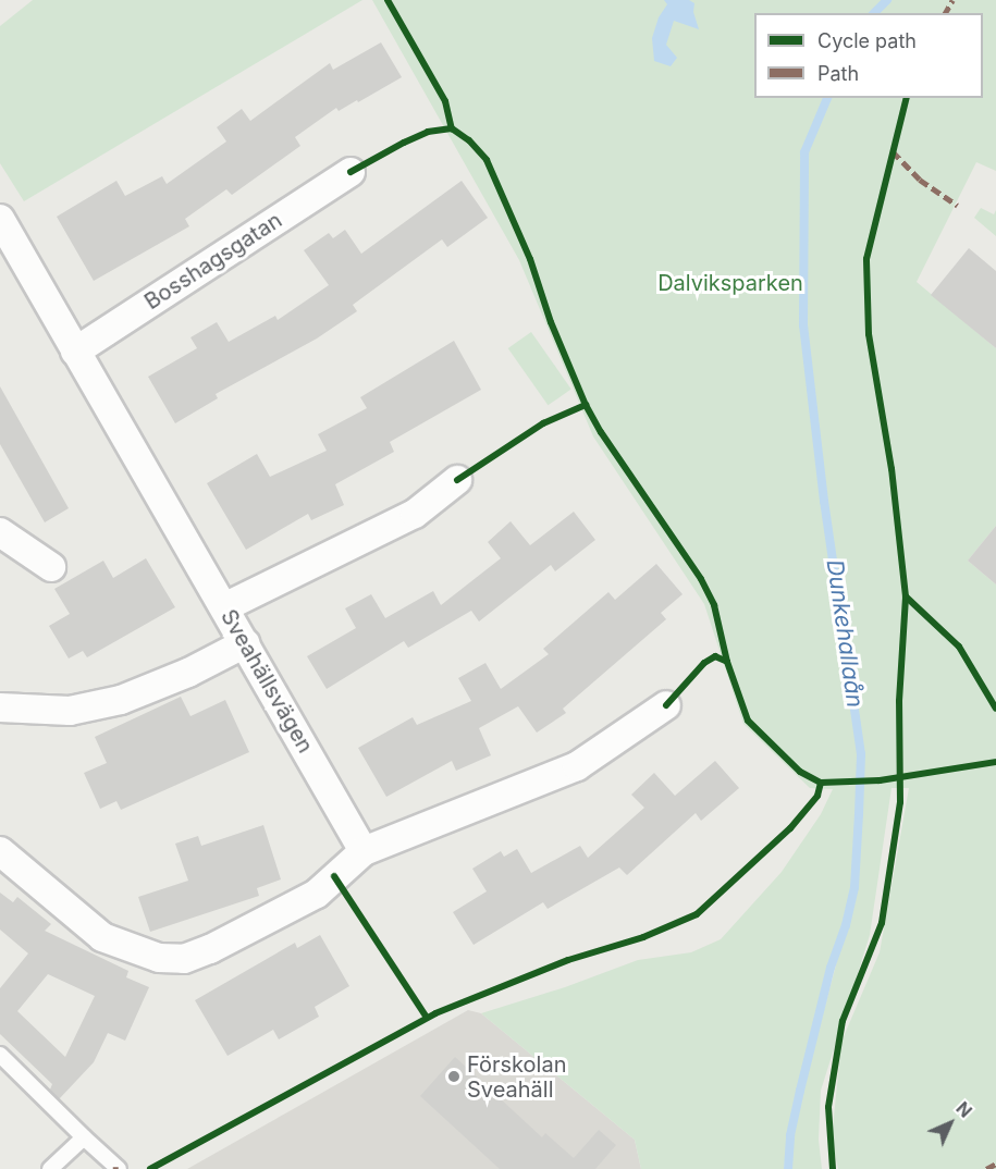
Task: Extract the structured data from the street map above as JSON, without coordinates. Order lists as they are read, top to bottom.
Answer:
{
  "streets": {
    "street": ["Bosshagsgatan", "Sveahällsvägen"]
  },
  "crossings": [
    ["Bosshagsgatan", "Sveahällsvägen"]
  ],
  "water": ["Dunkehallaån"],
  "parks": ["Dalviksparken"],
  "places": ["Förskolan Sveahäll"],
  "legend": ["Cycle path", "Path"],
  "north": "top right"
}
